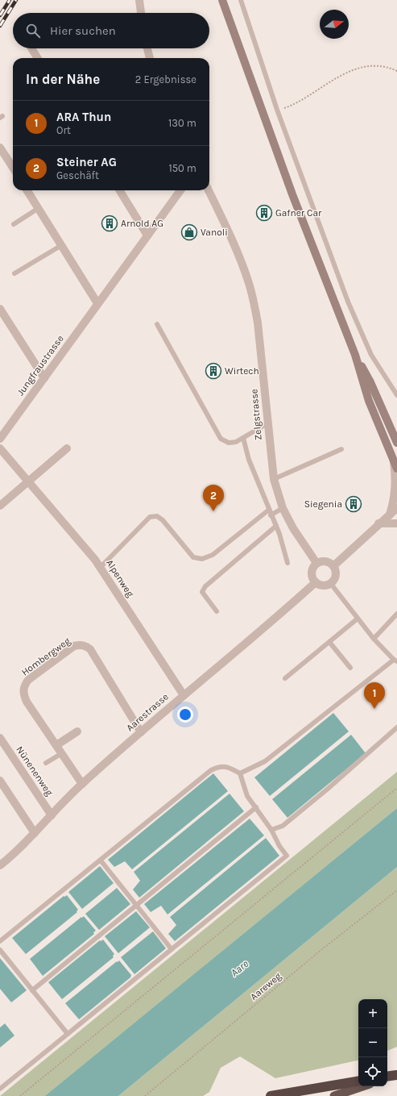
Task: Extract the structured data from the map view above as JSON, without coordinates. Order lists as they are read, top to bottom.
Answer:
{
  "streets": {
    "street": [
      "Jungfraustrasse",
      "Zelgstrasse",
      "Alpenweg",
      "Hombergweg",
      "Aarestrasse",
      "Nünenenweg"
    ],
    "path": ["Aareweg"]
  },
  "crossings": [
    ["Zelgstrasse", "Aarestrasse"],
    ["Alpenweg", "Aarestrasse"],
    ["Hombergweg", "Aarestrasse"],
    ["Aarestrasse", "Nünenenweg"]
  ],
  "water": ["Aare"],
  "places": {
    "building": [
      "Gafner Car",
      "Arnold AG",
      "Wirtech",
      "Siegenia"
    ],
    "shop": ["Vanoli"]
  },
  "north": "right",
  "page": {
    "search": "Hier suchen",
    "heading": ["In der Nähe", "2 Ergebnisse"],
    "list": [
      {
        "mark": "1",
        "name": "ARA Thun",
        "note": "Ort",
        "value": "130 m"
      },
      {
        "mark": "2",
        "name": "Steiner AG",
        "note": "Geschäft",
        "value": "150 m"
      }
    ],
    "pins": ["2", "1"],
    "map_buttons": ["+", "−"]
  }
}
